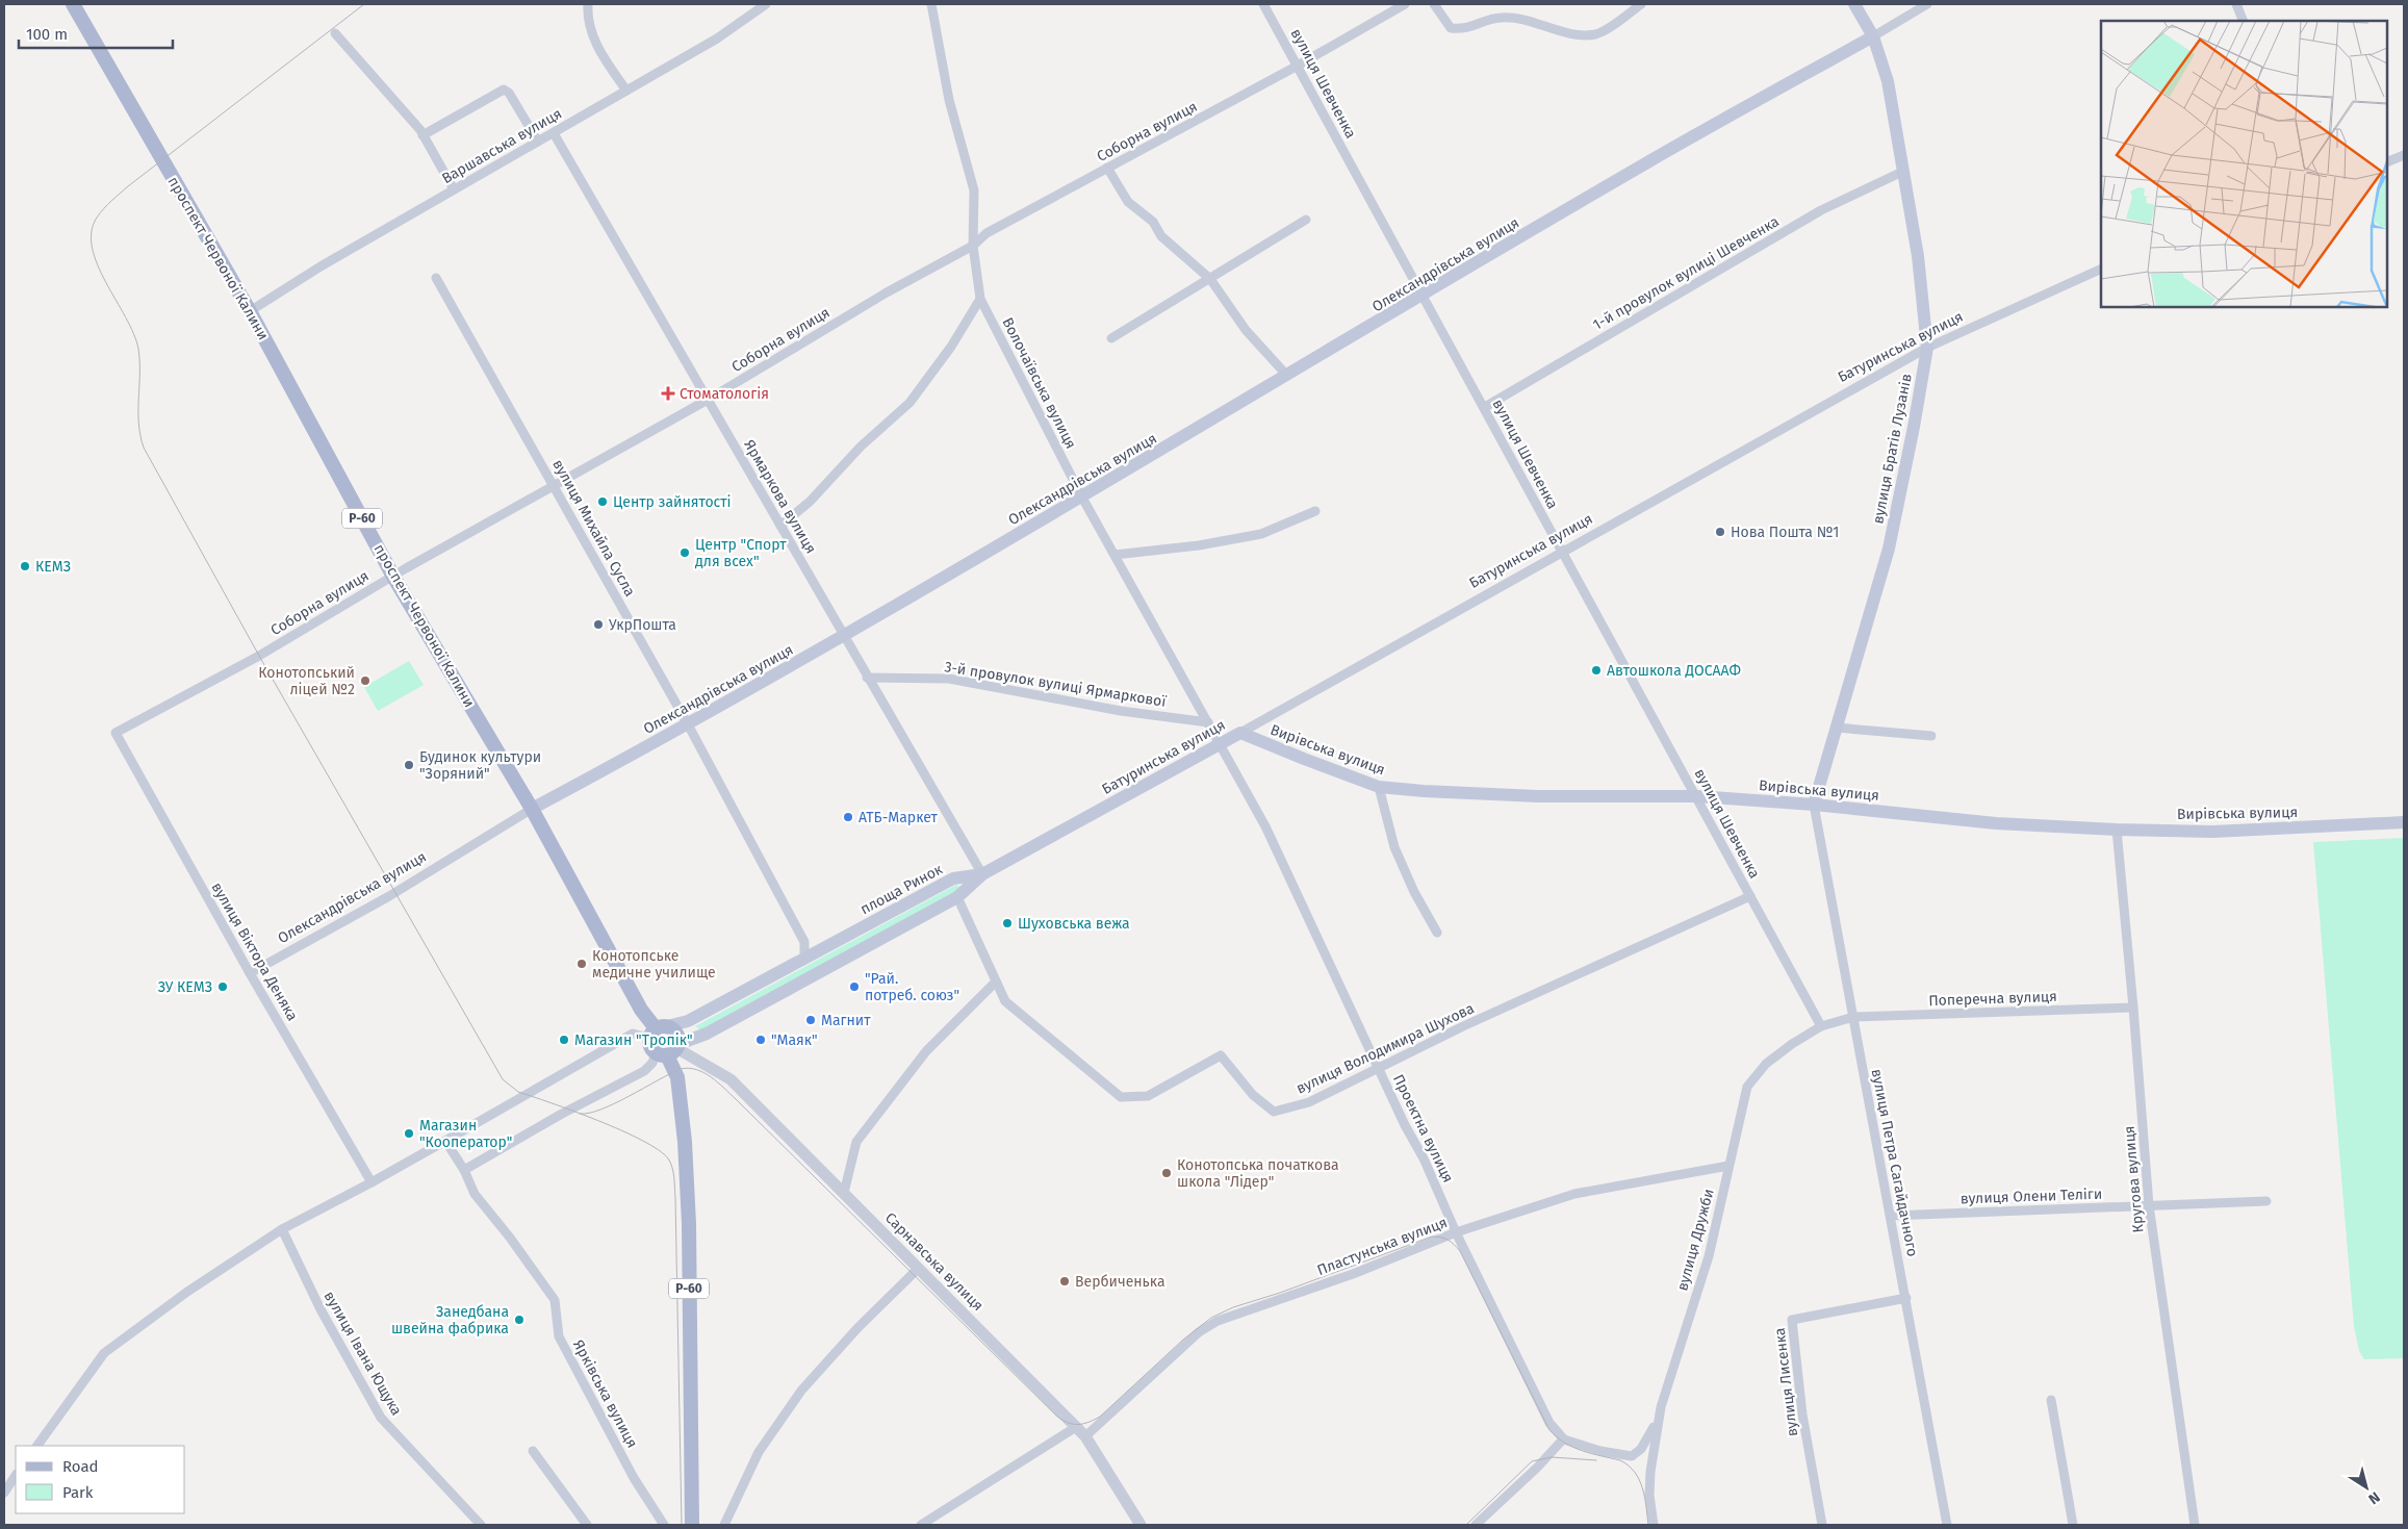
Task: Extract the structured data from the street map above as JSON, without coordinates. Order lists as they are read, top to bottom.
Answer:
{
  "streets": {
    "main road": [
      "проспект Червоної Калини",
      "Олександрівська вулиця",
      "Батуринська вулиця",
      "вулиця Братів Лузанів",
      "Р-60",
      "Вирівська вулиця",
      "площа Ринок"
    ],
    "street": [
      "вулиця Шевченка",
      "Соборна вулиця",
      "Варшавська вулиця",
      "1-й провулок вулиці Шевченка",
      "Волочаївська вулиця",
      "Ярмаркова вулиця",
      "вулиця Михайла Сусла",
      "3-й провулок вулиці Ярмаркової",
      "вулиця Віктора Деняка",
      "Поперечна вулиця",
      "вулиця Володимира Шухова",
      "Проектна вулиця",
      "вулиця Петра Сагайдачного",
      "Кругова вулиця",
      "вулиця Олени Теліги",
      "вулиця Дружби",
      "Пластунська вулиця",
      "Сарнавська вулиця",
      "вулиця Івана Ющука",
      "вулиця Лисенка",
      "Ярківська вулиця"
    ]
  },
  "crossings": [
    ["вулиця Шевченка", "Соборна вулиця"],
    ["вулиця Шевченка", "Олександрівська вулиця"],
    ["вулиця Шевченка", "1-й провулок вулиці Шевченка"],
    ["вулиця Шевченка", "Батуринська вулиця"],
    ["вулиця Шевченка", "Вирівська вулиця"],
    ["вулиця Шевченка", "вулиця Володимира Шухова"],
    ["вулиця Шевченка", "вулиця Дружби"],
    ["Соборна вулиця", "проспект Червоної Калини"],
    ["Соборна вулиця", "Волочаївська вулиця"],
    ["Соборна вулиця", "Ярмаркова вулиця"],
    ["Соборна вулиця", "вулиця Михайла Сусла"],
    ["Соборна вулиця", "вулиця Віктора Деняка"],
    ["Варшавська вулиця", "проспект Червоної Калини"],
    ["Варшавська вулиця", "Ярмаркова вулиця"],
    ["проспект Червоної Калини", "Олександрівська вулиця"],
    ["проспект Червоної Калини", "Р-60"],
    ["проспект Червоної Калини", "площа Ринок"],
    ["Олександрівська вулиця", "Волочаївська вулиця"],
    ["Олександрівська вулиця", "вулиця Братів Лузанів"],
    ["Олександрівська вулиця", "Ярмаркова вулиця"],
    ["Олександрівська вулиця", "вулиця Михайла Сусла"],
    ["Олександрівська вулиця", "вулиця Віктора Деняка"],
    ["1-й провулок вулиці Шевченка", "вулиця Братів Лузанів"],
    ["Батуринська вулиця", "Волочаївська вулиця"],
    ["Батуринська вулиця", "вулиця Братів Лузанів"],
    ["Батуринська вулиця", "Ярмаркова вулиця"],
    ["Батуринська вулиця", "Вирівська вулиця"],
    ["Батуринська вулиця", "площа Ринок"],
    ["Батуринська вулиця", "Проектна вулиця"],
    ["Волочаївська вулиця", "3-й провулок вулиці Ярмаркової"],
    ["Волочаївська вулиця", "Проектна вулиця"],
    ["вулиця Братів Лузанів", "Вирівська вулиця"],
    ["вулиця Братів Лузанів", "вулиця Петра Сагайдачного"],
    ["Ярмаркова вулиця", "3-й провулок вулиці Ярмаркової"],
    ["Ярмаркова вулиця", "площа Ринок"],
    ["Р-60", "площа Ринок"],
    ["Р-60", "Сарнавська вулиця"],
    ["вулиця Михайла Сусла", "площа Ринок"],
    ["Вирівська вулиця", "вулиця Петра Сагайдачного"],
    ["Вирівська вулиця", "Кругова вулиця"],
    ["Поперечна вулиця", "вулиця Петра Сагайдачного"],
    ["Поперечна вулиця", "Кругова вулиця"],
    ["Поперечна вулиця", "вулиця Дружби"],
    ["вулиця Володимира Шухова", "Проектна вулиця"],
    ["Проектна вулиця", "Пластунська вулиця"],
    ["вулиця Петра Сагайдачного", "вулиця Олени Теліги"],
    ["вулиця Петра Сагайдачного", "вулиця Дружби"],
    ["вулиця Петра Сагайдачного", "вулиця Лисенка"],
    ["Кругова вулиця", "вулиця Олени Теліги"],
    ["вулиця Дружби", "Пластунська вулиця"],
    ["Пластунська вулиця", "Сарнавська вулиця"]
  ],
  "places": {
    "health": ["Стоматологія"],
    "other": [
      "Центр зайнятості",
      "Нова Пошта №1",
      "Центр \"Спорт для всех\"",
      "КЕМЗ",
      "УкрПошта",
      "Автошкола ДОСААФ",
      "Конотопський ліцей №2",
      "Будинок культури \"Зоряний\"",
      "АТБ-Маркет",
      "Шуховська вежа",
      "Конотопське медичне училище",
      "ЗУ КЕМЗ",
      "\"Рай. потреб. союз\"",
      "Магнит",
      "Магазин \"Тропік\"",
      "\"Маяк\"",
      "Магазин \"Кооператор\"",
      "Конотопська початкова школа \"Лідер\"",
      "Вербиченька",
      "Занедбана швейна фабрика"
    ]
  },
  "legend": ["Road", "Park"],
  "scale_bar": "100 m",
  "north": "bottom right"
}
